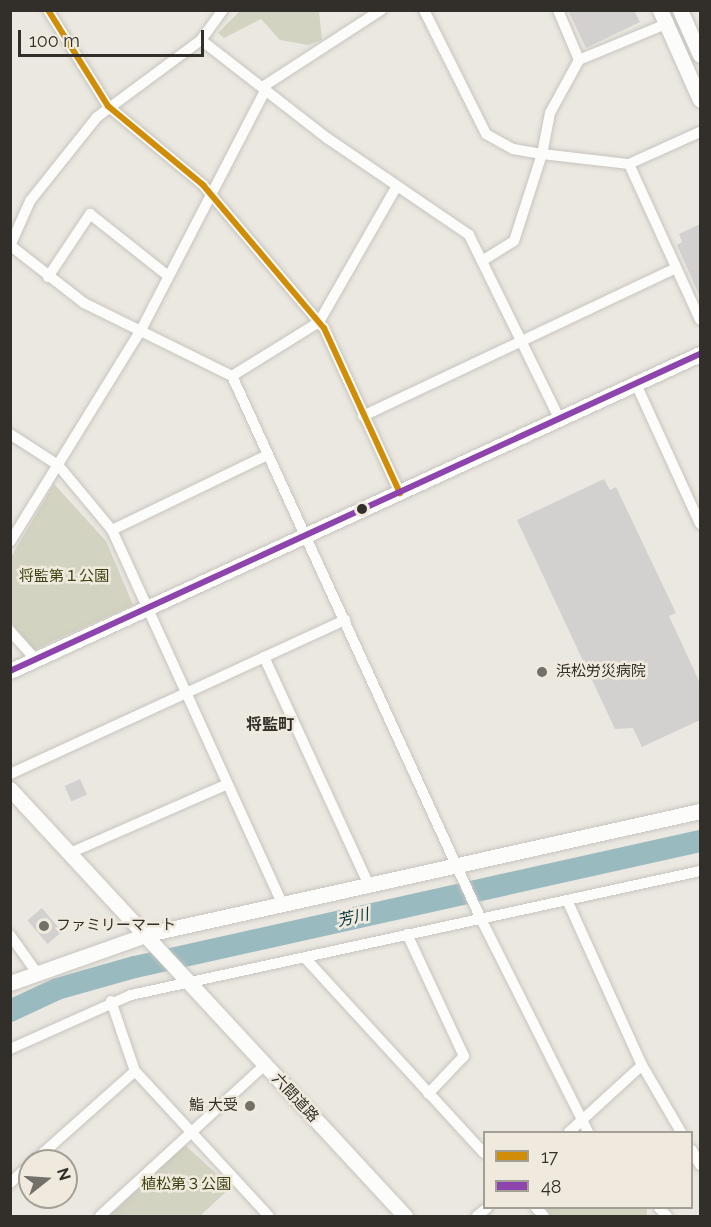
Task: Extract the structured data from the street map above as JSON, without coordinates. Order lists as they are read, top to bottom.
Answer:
{
  "streets": {
    "street": ["六間道路"]
  },
  "districts": ["将監町"],
  "water": ["芳川"],
  "parks": ["将監第１公園", "植松第３公園"],
  "places": ["浜松労災病院", "ファミリーマート", "鮨 大受"],
  "lines": ["transit line 17", "transit line 48"],
  "legend": ["17", "48"],
  "scale_bar": "100 m",
  "north": "right"
}
